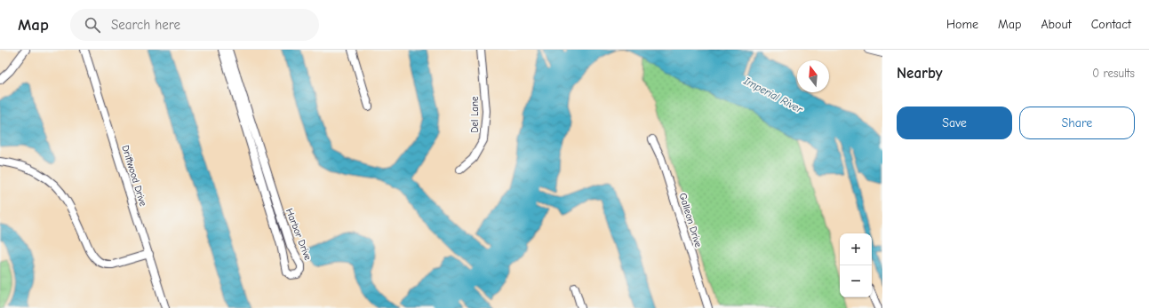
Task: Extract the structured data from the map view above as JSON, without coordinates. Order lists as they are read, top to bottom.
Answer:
{
  "streets": {
    "street": [
      "Del Lane",
      "Driftwood Drive",
      "Galleon Drive",
      "Harbor Drive"
    ]
  },
  "water": ["Imperial River"],
  "north": "top",
  "page": {
    "header": "Map",
    "search": "Search here",
    "nav": [
      "Home",
      "Map",
      "About",
      "Contact"
    ],
    "heading": ["Nearby", "0 results"],
    "buttons": ["Save", "Share"],
    "map_buttons": ["+", "−"]
  }
}
